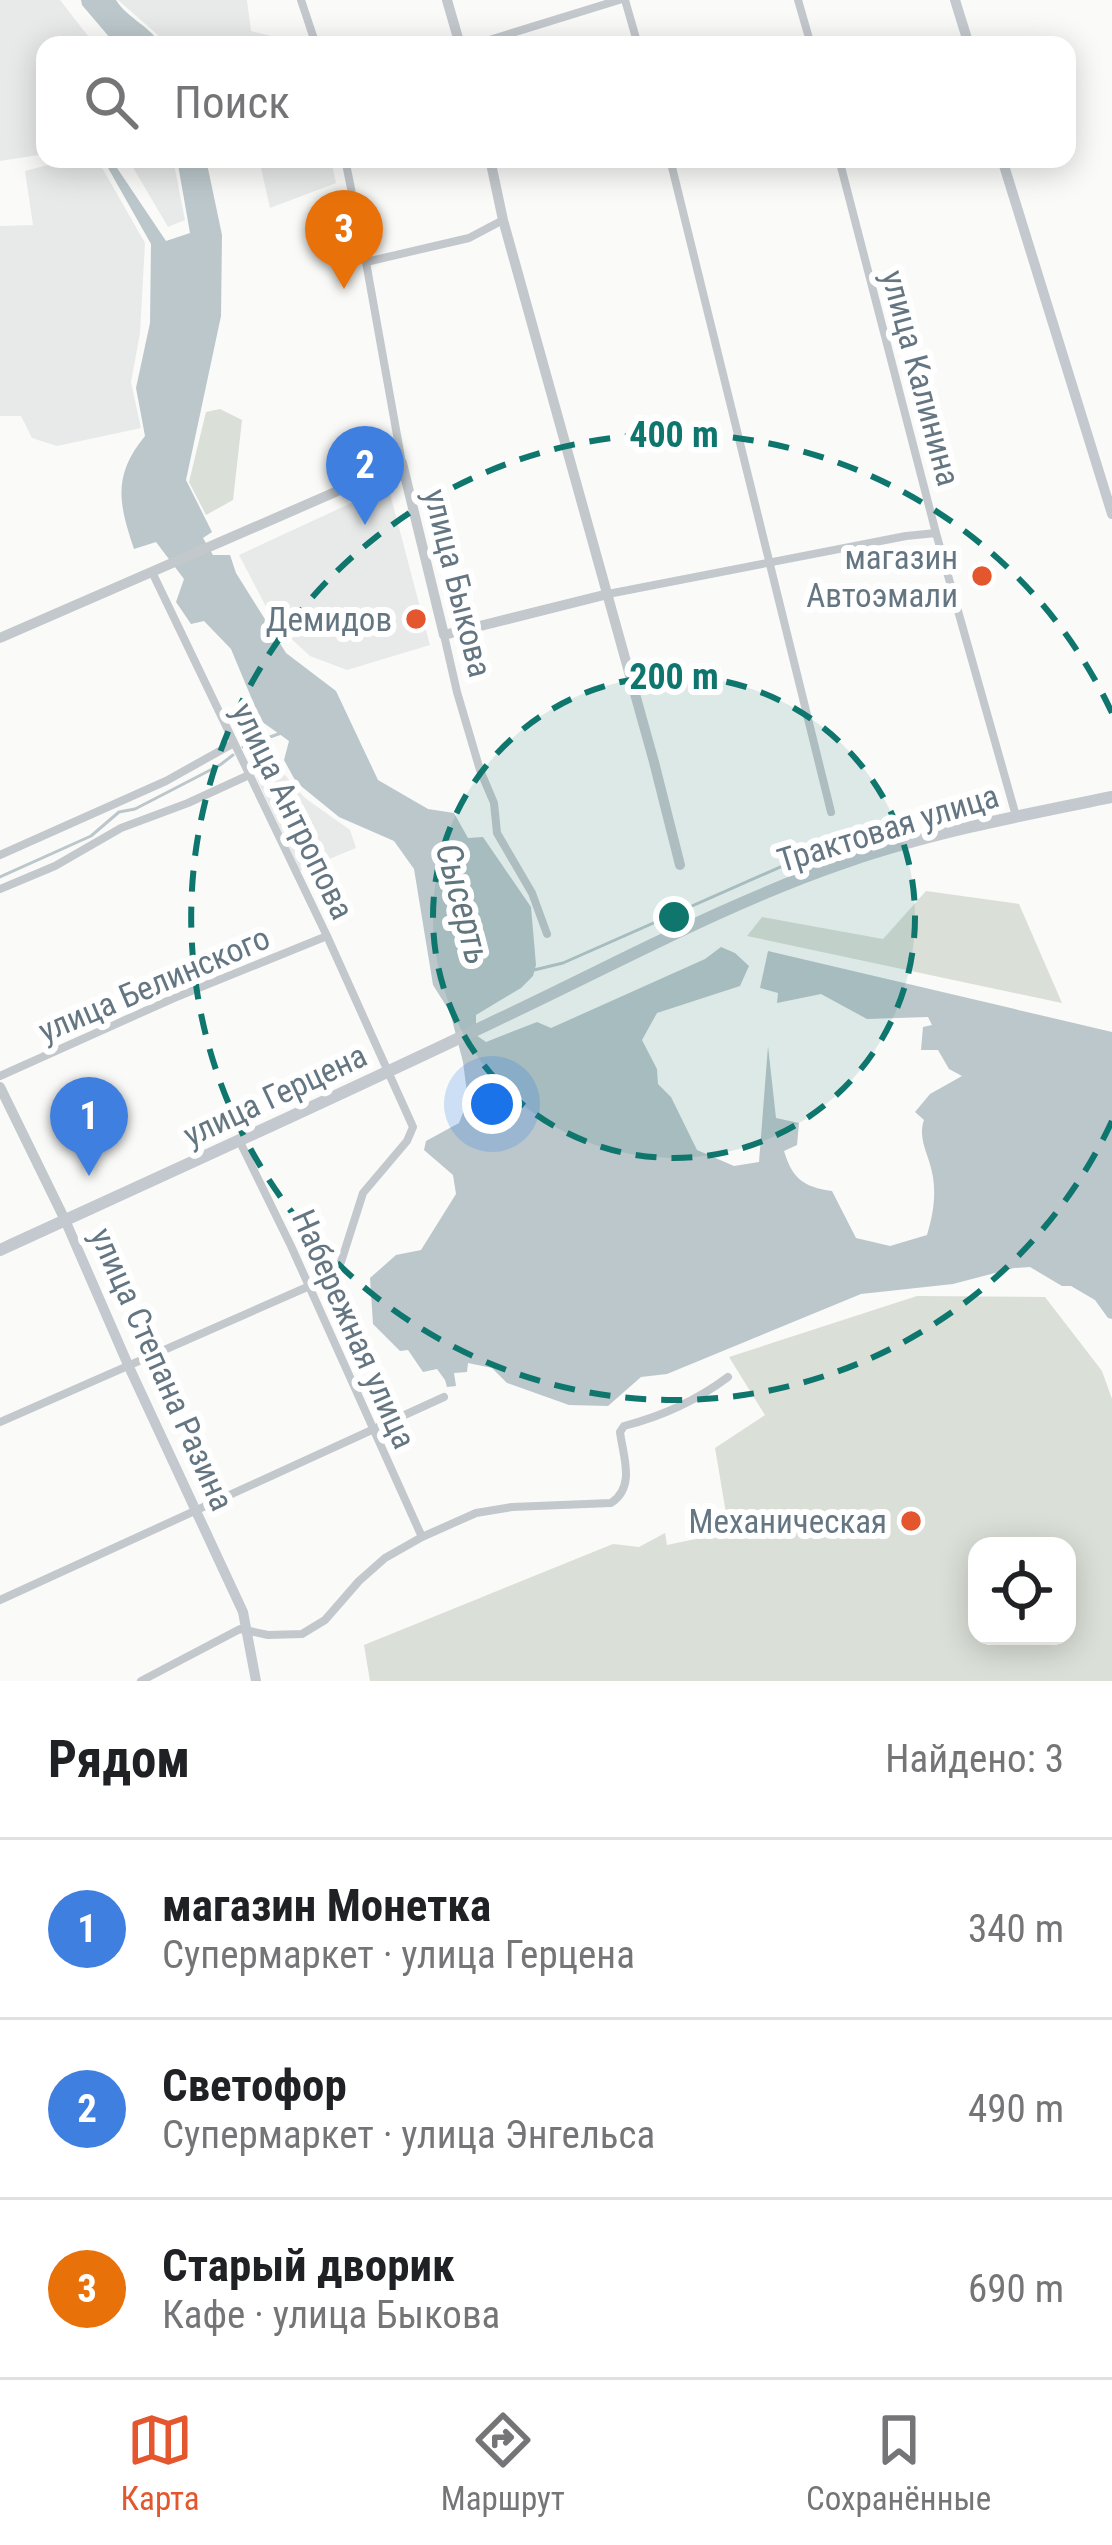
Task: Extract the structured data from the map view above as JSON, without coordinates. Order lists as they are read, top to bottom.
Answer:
{
  "streets": {
    "main road": ["Трактовая улица", "улица Герцена", "улица Степана Разина"],
    "street": [
      "улица Калинина",
      "улица Быкова",
      "улица Антропова",
      "улица Белинского",
      "Набережная улица"
    ]
  },
  "crossings": [
    ["улица Калинина", "Трактовая улица"],
    ["улица Антропова", "улица Белинского"],
    ["улица Антропова", "улица Герцена"],
    ["улица Антропова", "Набережная улица"],
    ["Трактовая улица", "улица Герцена"],
    ["улица Герцена", "Набережная улица"],
    ["улица Герцена", "улица Степана Разина"]
  ],
  "water": ["Сысерть"],
  "places": ["магазин Автоэмали", "Демидов", "Механическая"],
  "page": {
    "search": "Поиск",
    "pins": ["3", "2", "1"],
    "heading": ["Рядом", "Найдено: 3"],
    "list": [
      {
        "mark": "1",
        "name": "магазин Монетка",
        "note": "Супермаркет · улица Герцена",
        "value": "340 m"
      },
      {
        "mark": "2",
        "name": "Светофор",
        "note": "Супермаркет · улица Энгельса",
        "value": "490 m"
      },
      {
        "mark": "3",
        "name": "Старый дворик",
        "note": "Кафе · улица Быкова",
        "value": "690 m"
      }
    ],
    "nav": ["Карта", "Маршрут", "Сохранённые"]
  },
  "rings": ["400 m", "200 m"]
}
